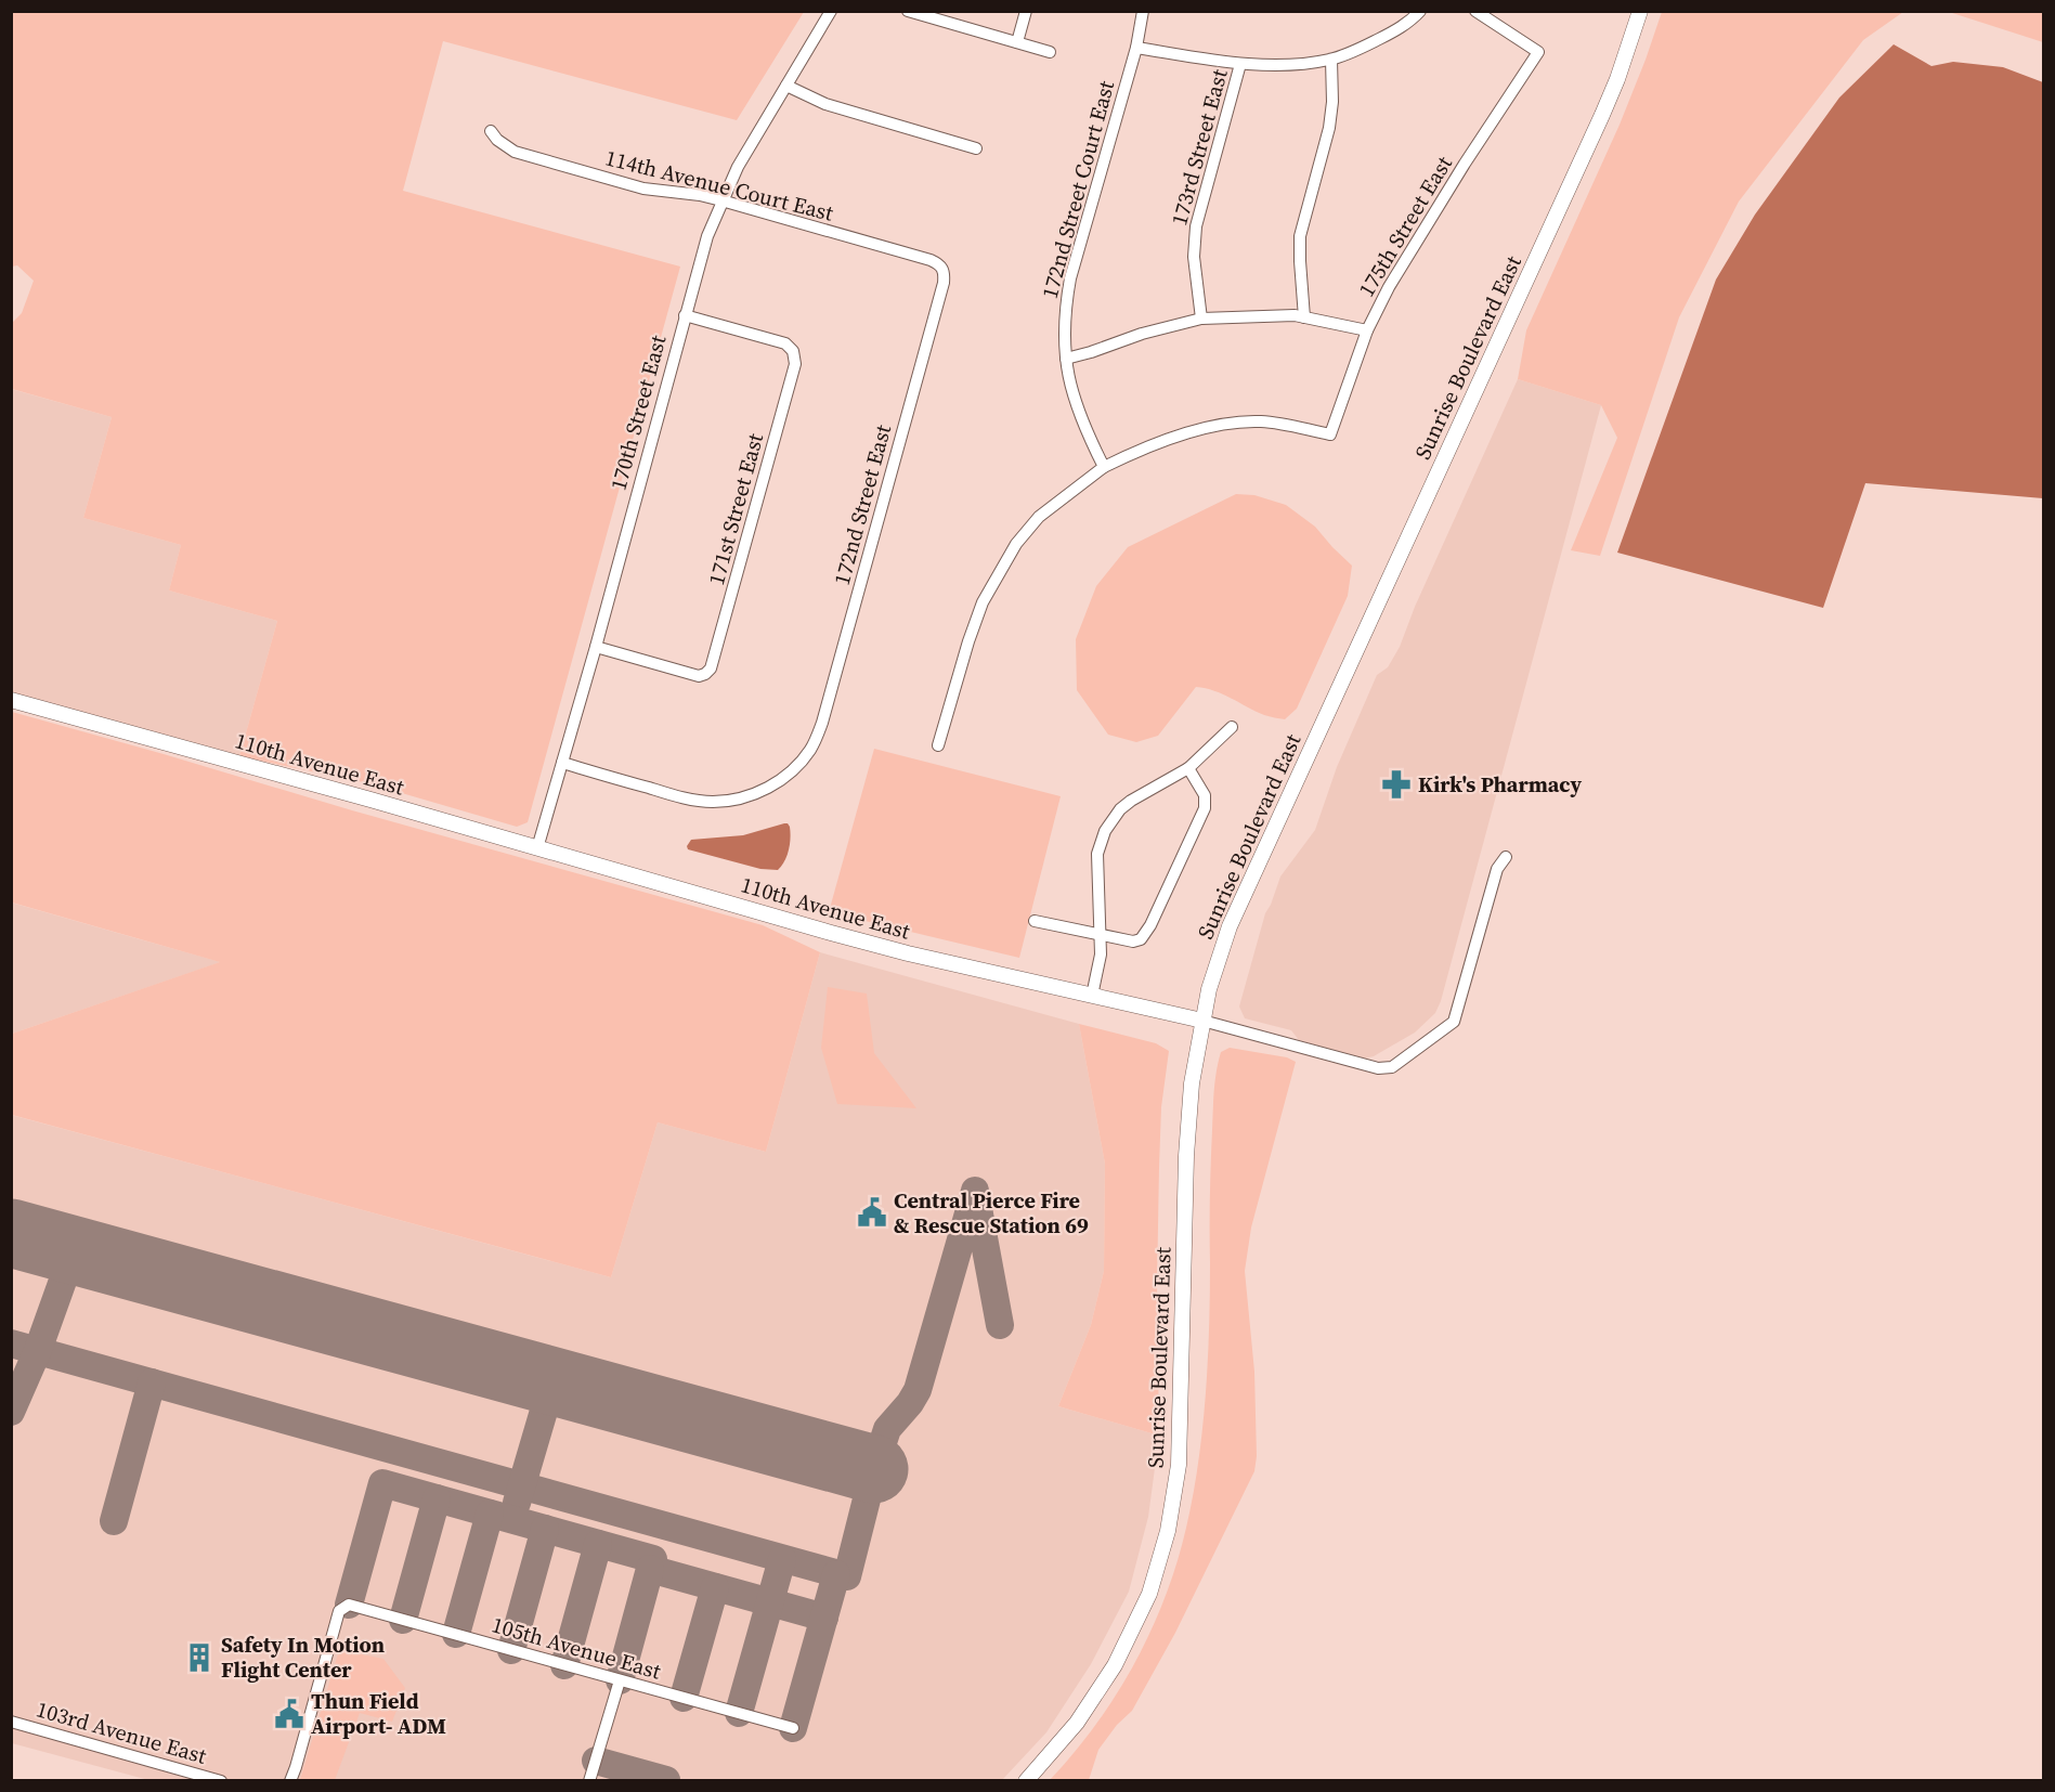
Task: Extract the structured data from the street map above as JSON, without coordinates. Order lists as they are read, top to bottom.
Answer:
{
  "streets": {
    "main road": ["Sunrise Boulevard East", "110th Avenue East"],
    "street": [
      "173rd Street East",
      "114th Avenue Court East",
      "172nd Street Court East",
      "175th Street East",
      "170th Street East",
      "172nd Street East",
      "171st Street East",
      "105th Avenue East",
      "103rd Avenue East"
    ]
  },
  "crossings": [
    ["114th Avenue Court East", "170th Street East"],
    ["114th Avenue Court East", "172nd Street East"],
    ["172nd Street Court East", "175th Street East"],
    ["Sunrise Boulevard East", "110th Avenue East"],
    ["170th Street East", "172nd Street East"],
    ["170th Street East", "171st Street East"],
    ["170th Street East", "110th Avenue East"]
  ],
  "places": {
    "pharmacy": ["Kirk's Pharmacy"],
    "public building": ["Central Pierce Fire & Rescue Station 69", "Thun Field Airport- ADM"],
    "building": ["Safety In Motion Flight Center"]
  }
}
